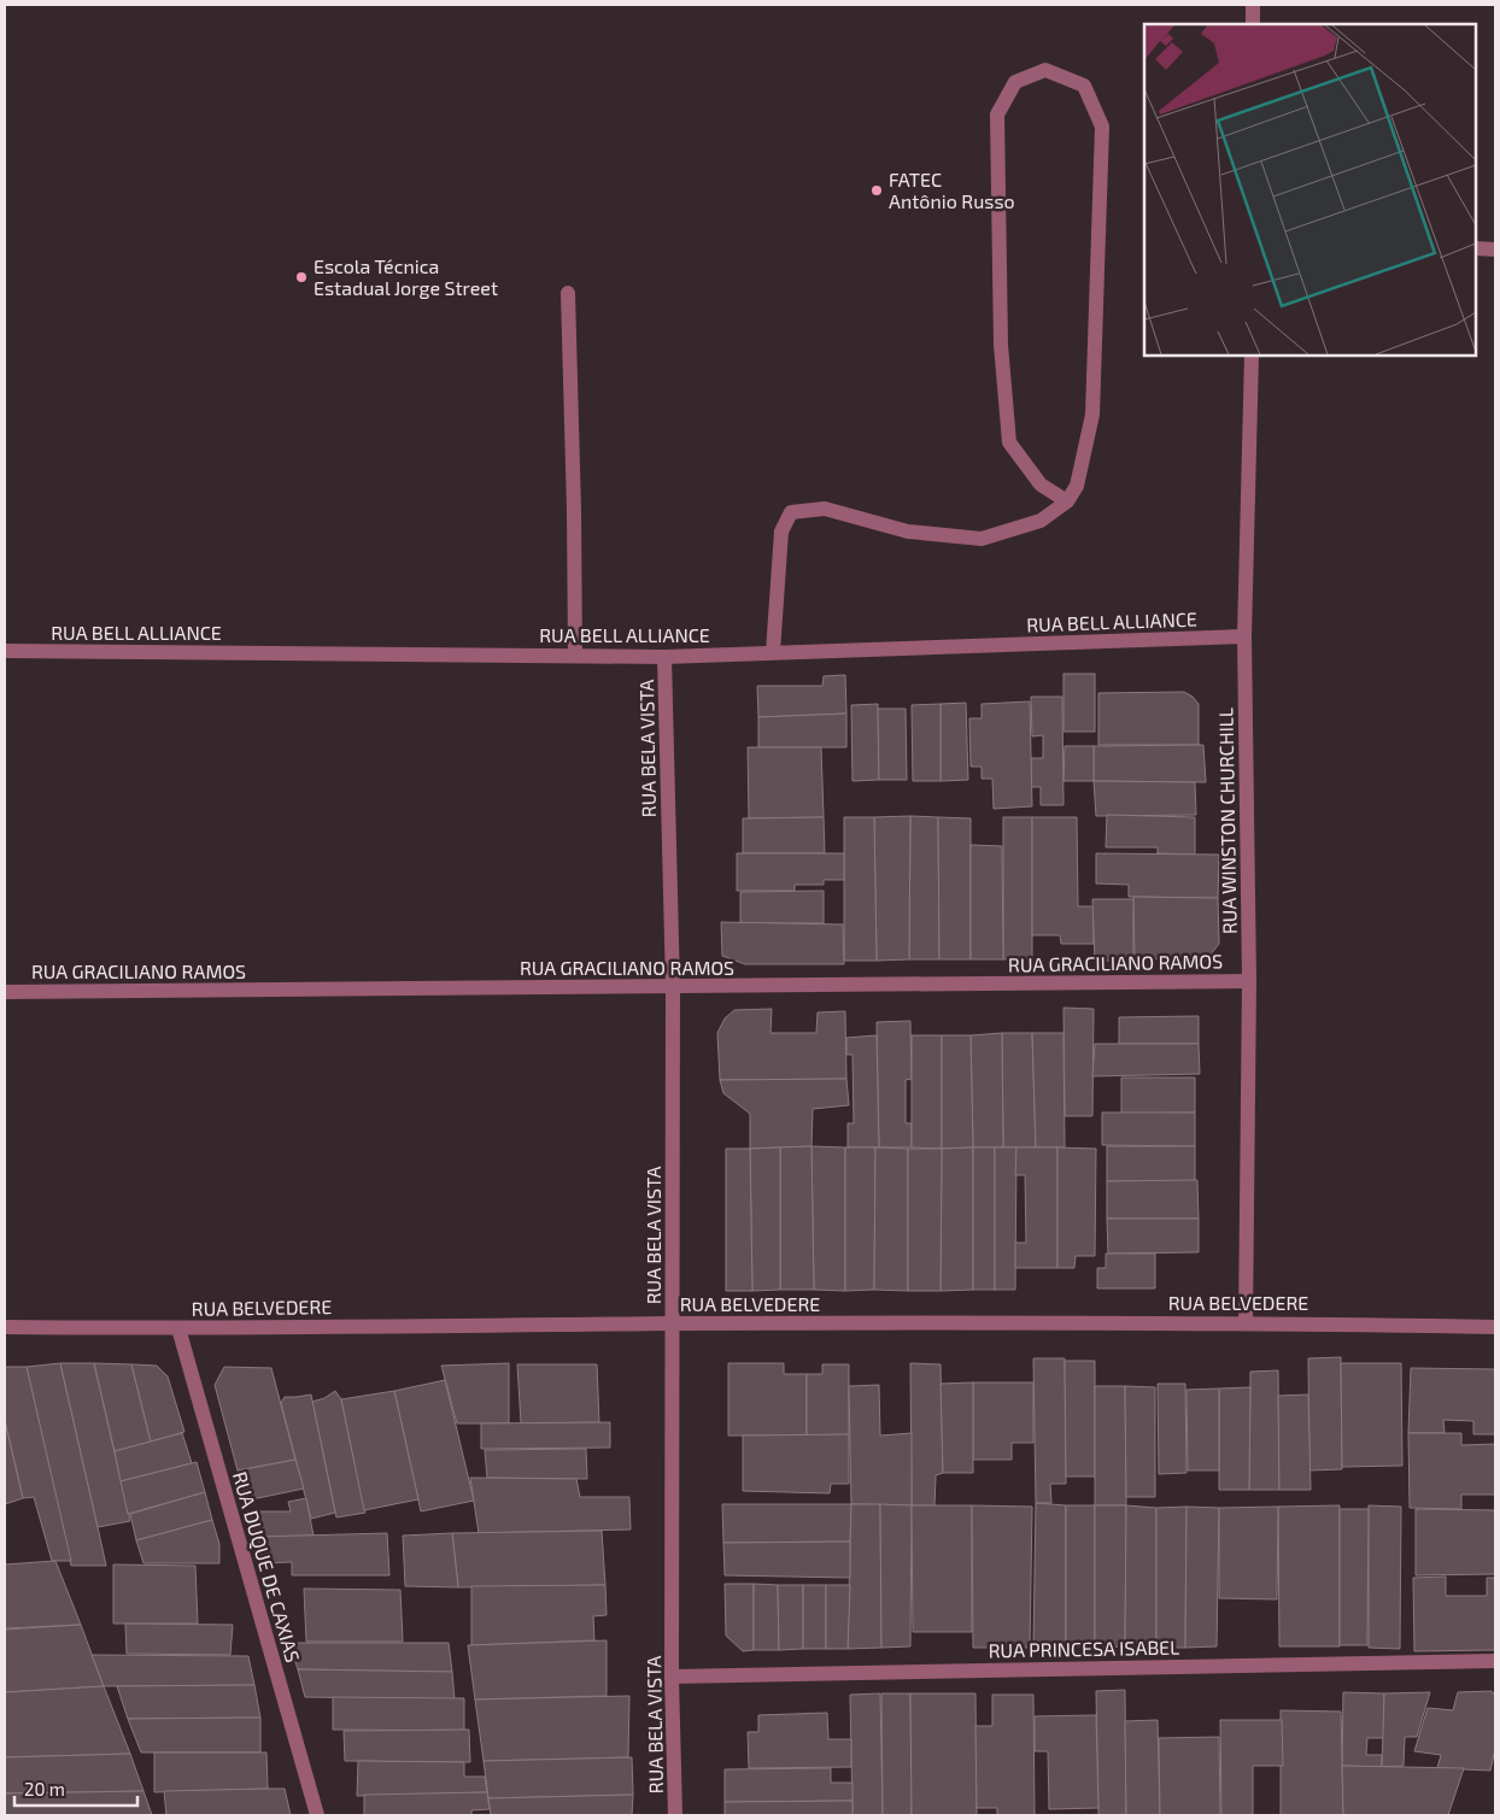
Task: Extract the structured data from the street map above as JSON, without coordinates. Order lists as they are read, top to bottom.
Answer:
{
  "streets": {
    "street": [
      "RUA BELL ALLIANCE",
      "RUA BELA VISTA",
      "RUA WINSTON CHURCHILL",
      "RUA GRACILIANO RAMOS",
      "RUA BELVEDERE",
      "RUA DUQUE DE CAXIAS",
      "RUA PRINCESA ISABEL"
    ]
  },
  "crossings": [
    ["RUA BELL ALLIANCE", "RUA BELA VISTA"],
    ["RUA BELL ALLIANCE", "RUA WINSTON CHURCHILL"],
    ["RUA BELA VISTA", "RUA GRACILIANO RAMOS"],
    ["RUA BELA VISTA", "RUA BELVEDERE"],
    ["RUA BELA VISTA", "RUA PRINCESA ISABEL"],
    ["RUA WINSTON CHURCHILL", "RUA GRACILIANO RAMOS"],
    ["RUA WINSTON CHURCHILL", "RUA BELVEDERE"],
    ["RUA BELVEDERE", "RUA DUQUE DE CAXIAS"]
  ],
  "places": ["FATEC Antônio Russo", "Escola Técnica Estadual Jorge Street"],
  "scale_bar": "20 m"
}
